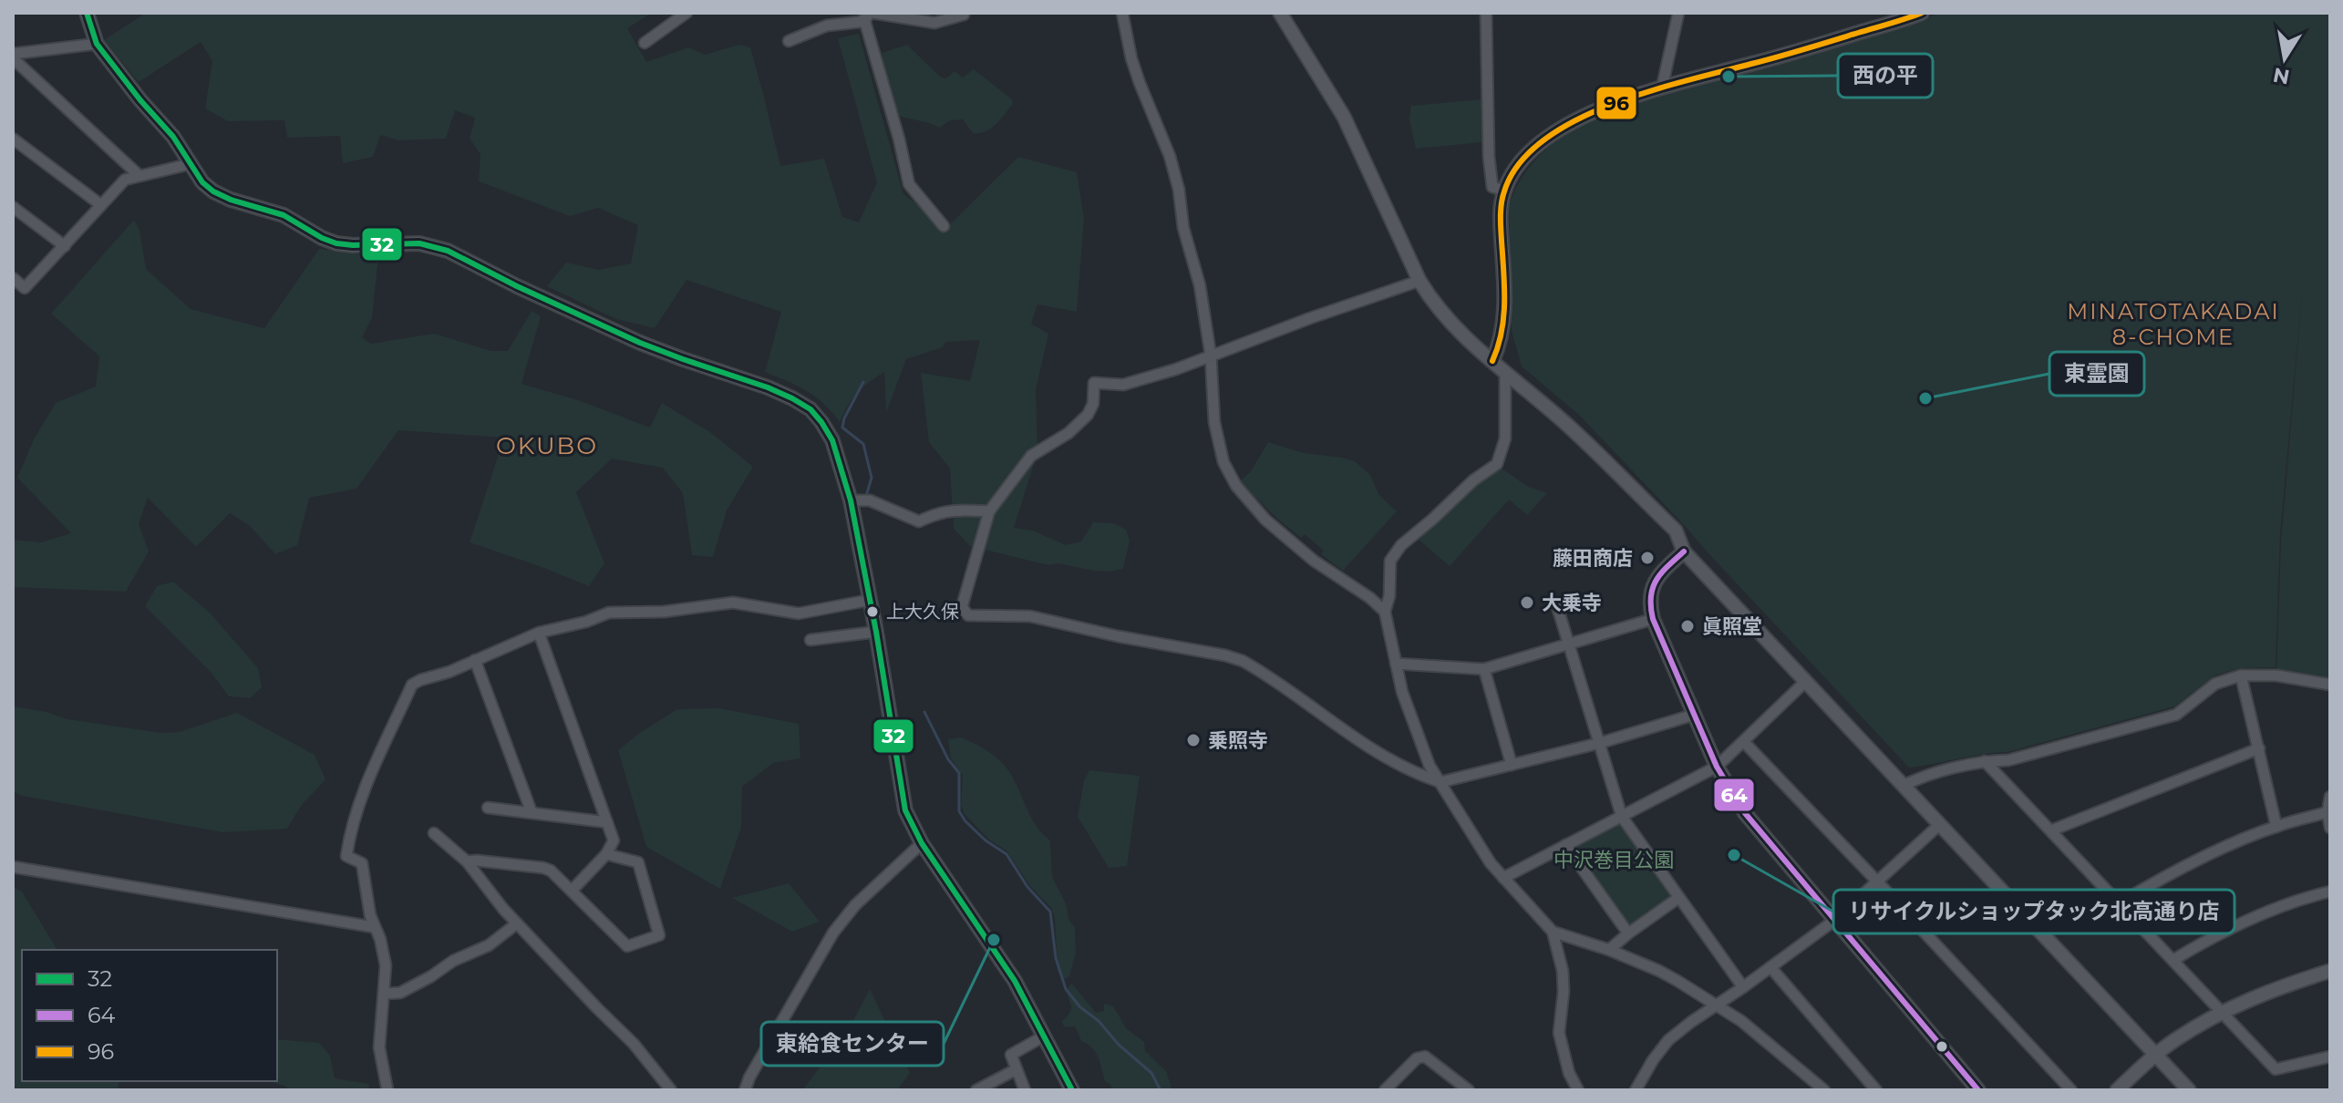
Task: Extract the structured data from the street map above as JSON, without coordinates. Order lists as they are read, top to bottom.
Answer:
{
  "districts": ["MINATOTAKADAI 8-CHOME", "OKUBO"],
  "parks": ["中沢巻目公園"],
  "places": [
    "西の平",
    "東霊園",
    "藤田商店",
    "大乗寺",
    "上大久保",
    "眞照堂",
    "乗照寺",
    "リサイクルショップタック北高通り店",
    "東給食センター"
  ],
  "lines": ["transit line 32", "transit line 96", "transit line 64"],
  "legend": ["32", "64", "96"],
  "north": "bottom"
}
